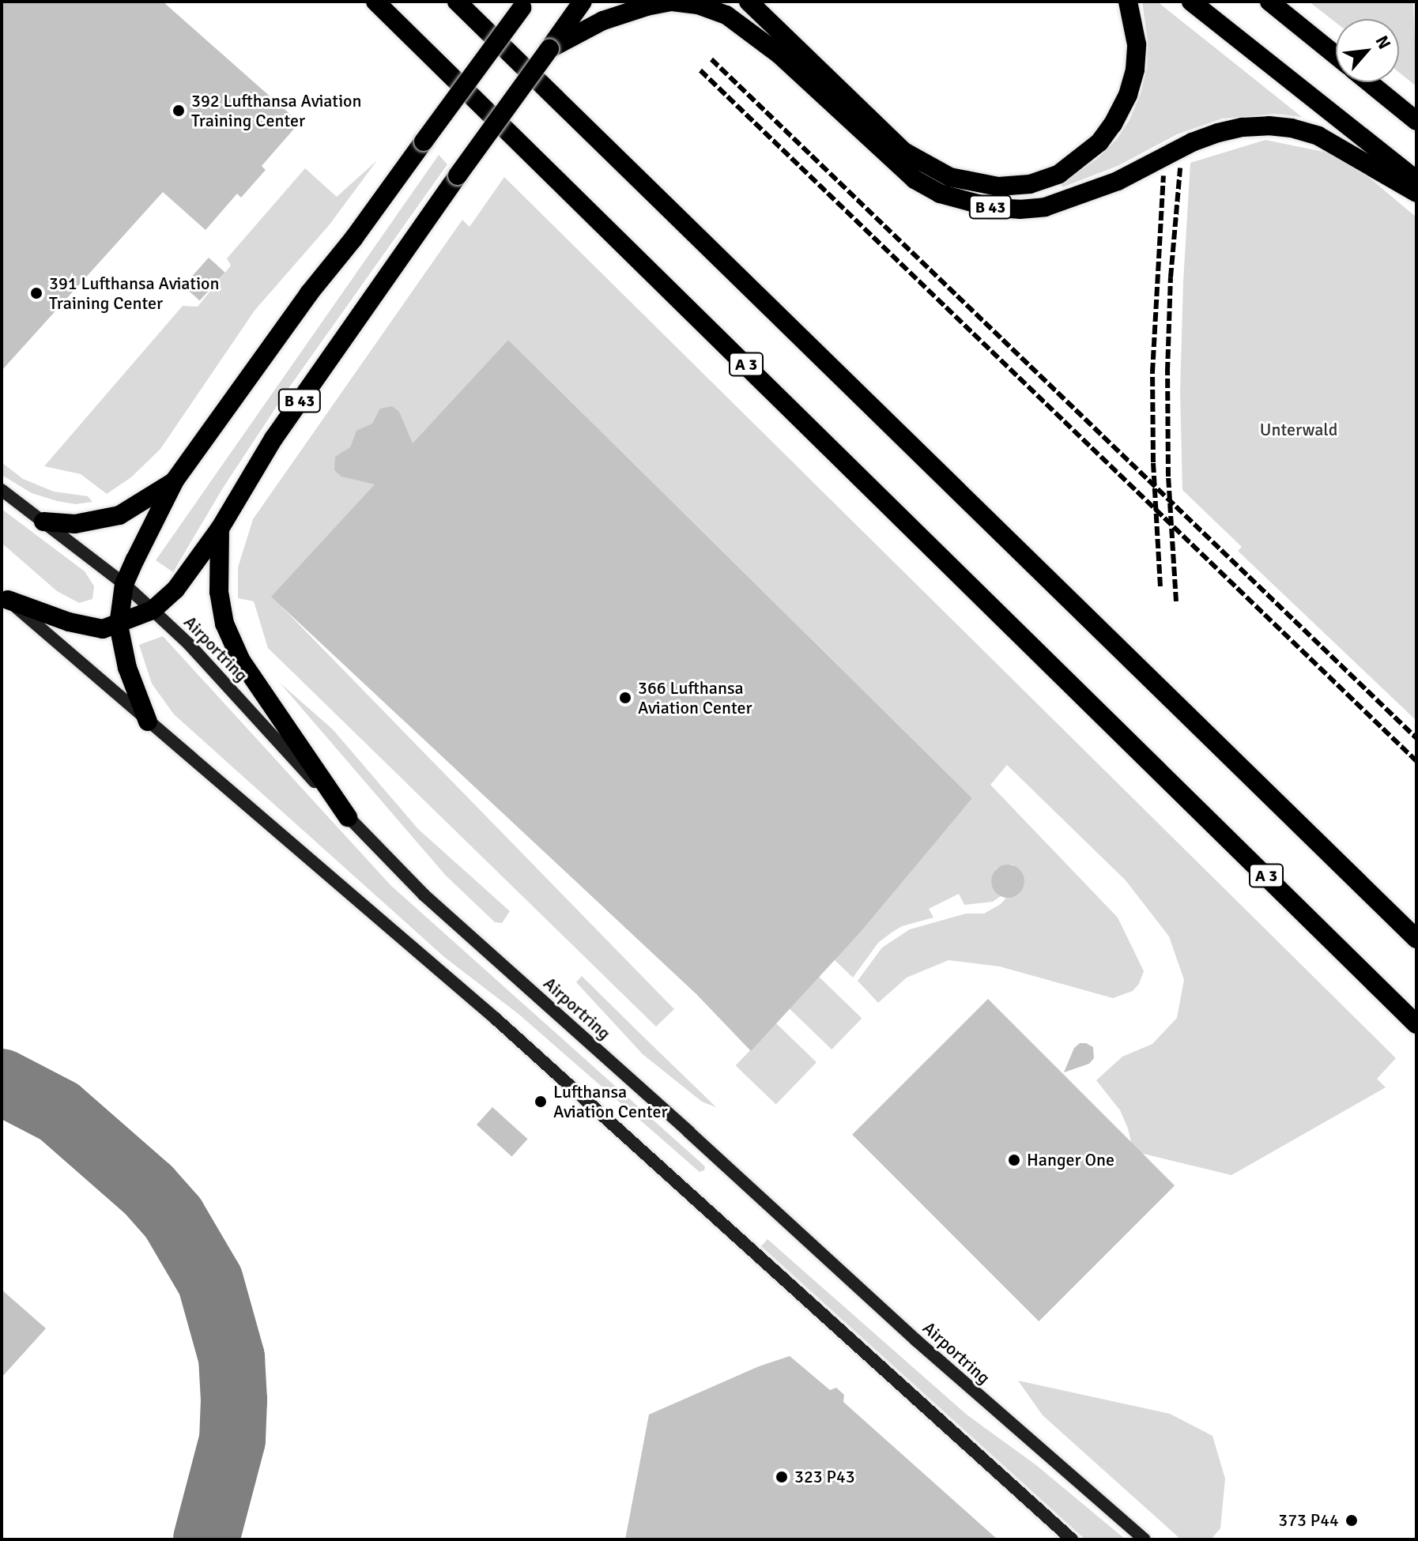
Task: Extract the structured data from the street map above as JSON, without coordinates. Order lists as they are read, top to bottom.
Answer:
{
  "streets": {
    "highway": ["B 43", "A 3"],
    "street": ["Airportring"]
  },
  "crossings": [
    ["B 43", "Airportring"]
  ],
  "parks": ["Unterwald"],
  "places": [
    "392 Lufthansa Aviation Training Center",
    "391 Lufthansa Aviation Training Center",
    "366 Lufthansa Aviation Center",
    "Lufthansa Aviation Center",
    "Hanger One",
    "323 P43",
    "373 P44"
  ],
  "north": "top right"
}
